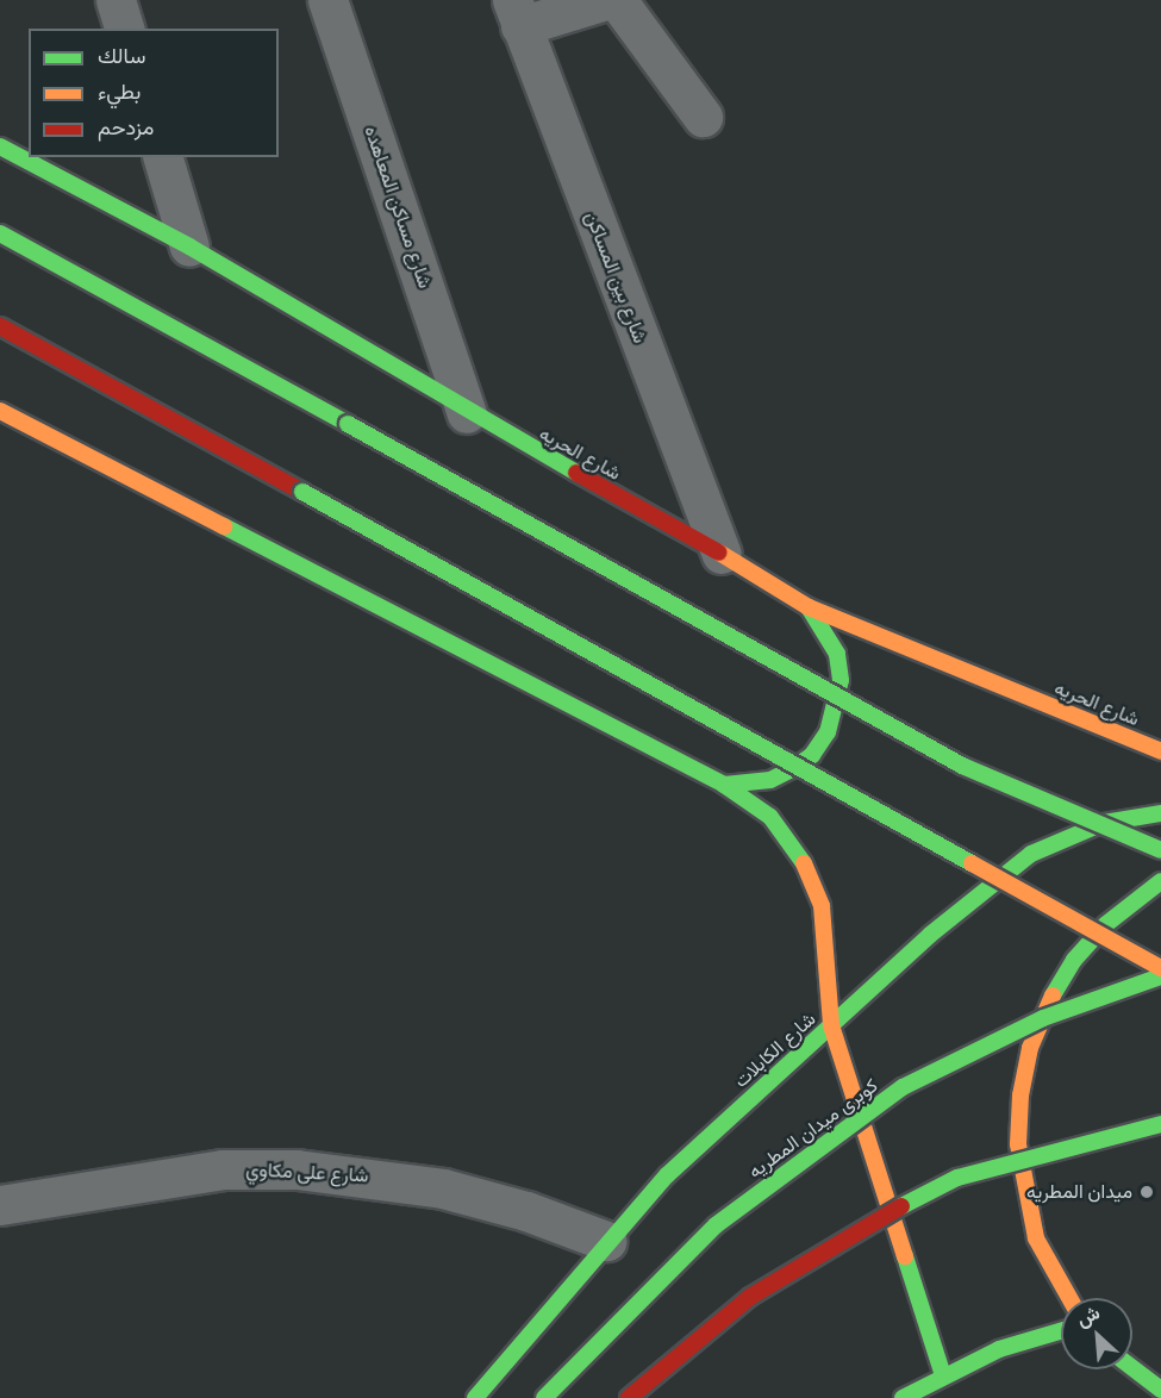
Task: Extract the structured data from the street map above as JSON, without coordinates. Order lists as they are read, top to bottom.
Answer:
{
  "streets": {
    "main road": ["شارع الحريه", "شارع الكابلات", "كوبرى ميدان المطريه"],
    "street": ["شارع مساكن المعاهده", "شارع بين المساكن", "شارع على مكاوي"]
  },
  "crossings": [
    ["شارع مساكن المعاهده", "شارع الحريه"],
    ["شارع بين المساكن", "شارع الحريه"],
    ["شارع الكابلات", "شارع على مكاوي"]
  ],
  "places": ["ميدان المطريه"],
  "legend": ["سالك", "بطيء", "مزدحم"],
  "north": "top left"
}
